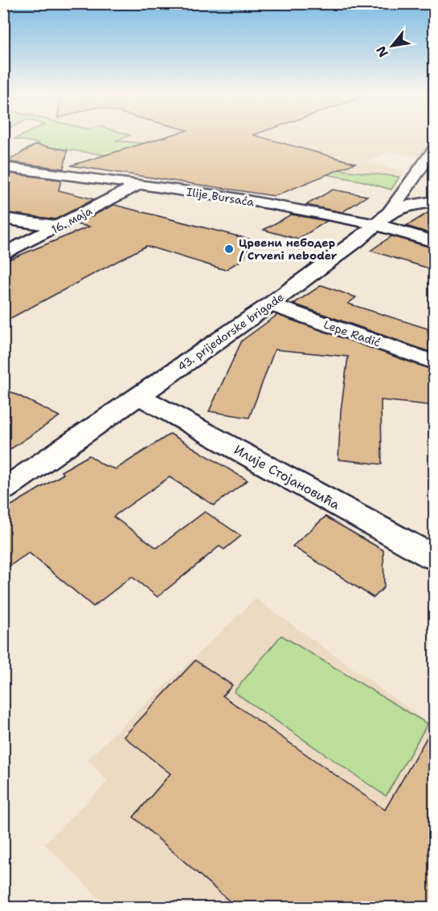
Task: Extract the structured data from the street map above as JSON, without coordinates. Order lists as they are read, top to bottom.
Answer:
{
  "streets": {
    "street": [
      "Ilije Bursaća",
      "16. маја",
      "43. prijedorske brigade",
      "Lepe Radić",
      "Илије Стојановића"
    ]
  },
  "crossings": [
    ["Ilije Bursaća", "16. маја"],
    ["Ilije Bursaća", "43. prijedorske brigade"],
    ["43. prijedorske brigade", "Lepe Radić"],
    ["43. prijedorske brigade", "Илије Стојановића"]
  ],
  "places": ["Црвени небодер / Crveni neboder"],
  "north": "bottom left"
}
